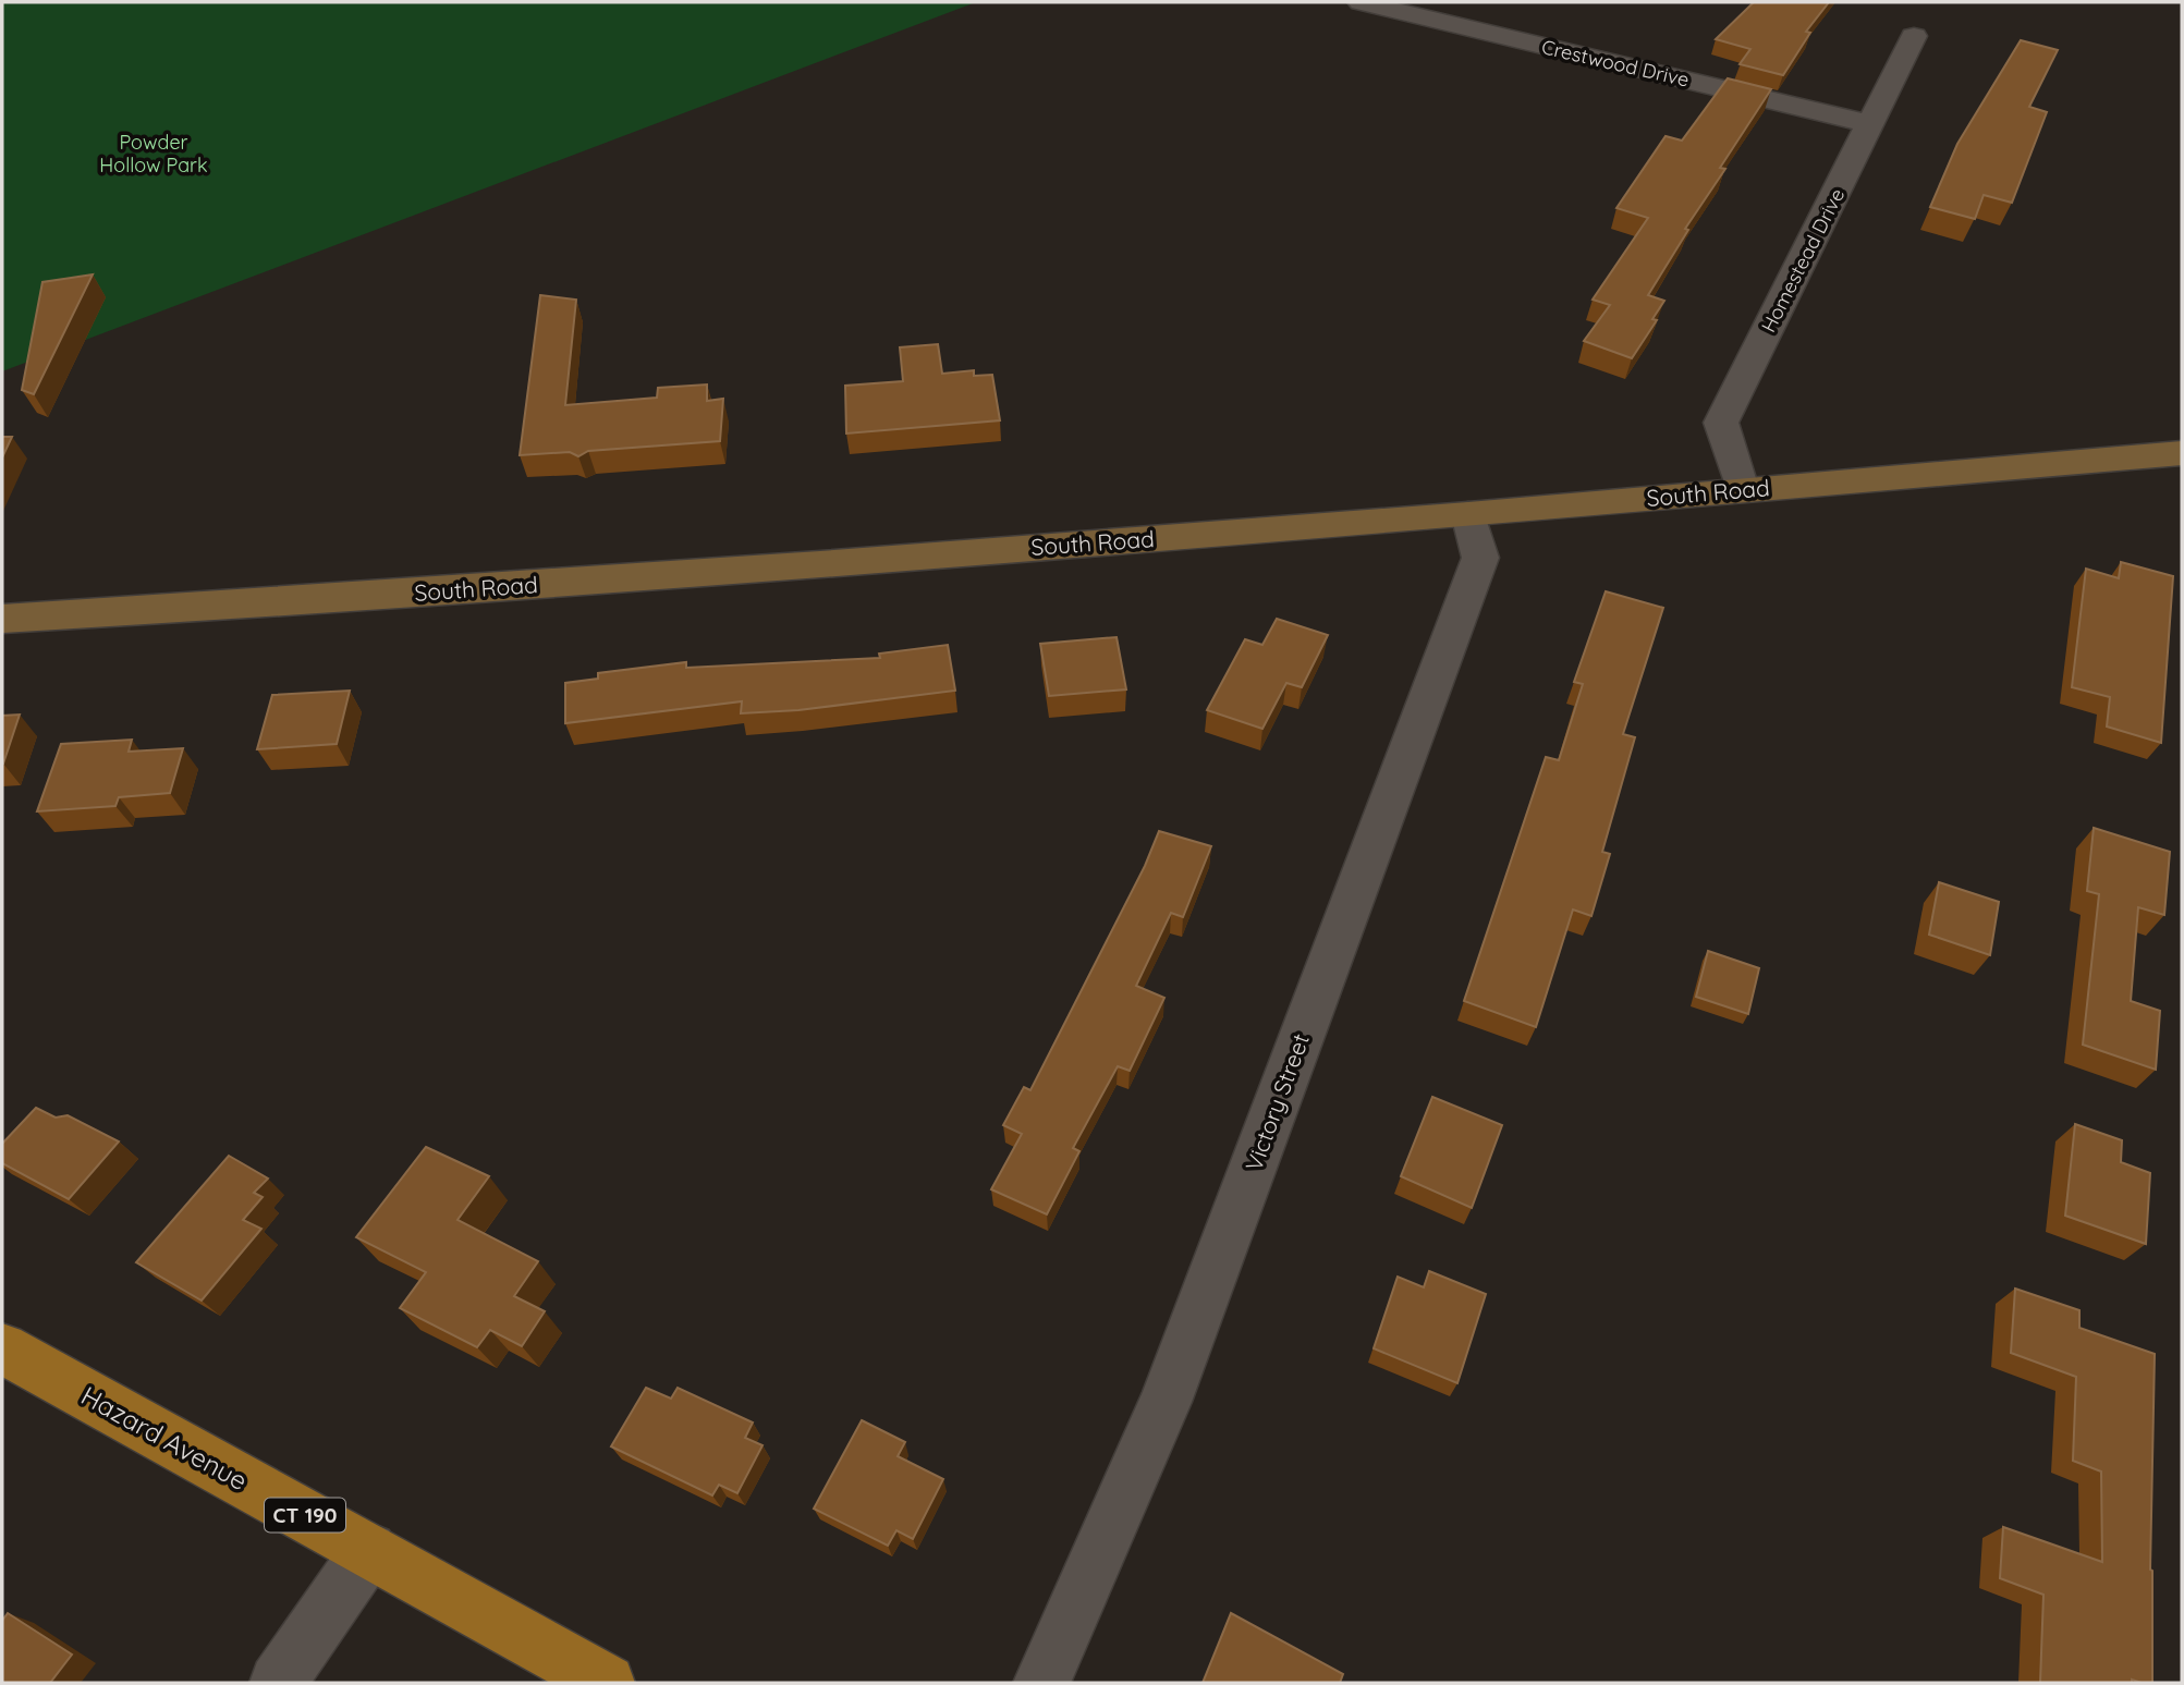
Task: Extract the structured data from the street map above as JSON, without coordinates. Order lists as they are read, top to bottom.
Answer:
{
  "streets": {
    "main road": ["South Road", "Hazard Avenue", "CT 190"],
    "street": ["Crestwood Drive", "Homestead Drive", "Victory Street"]
  },
  "crossings": [
    ["Crestwood Drive", "Homestead Drive"],
    ["Homestead Drive", "South Road"],
    ["South Road", "Victory Street"]
  ],
  "parks": ["Powder Hollow Park"]
}
